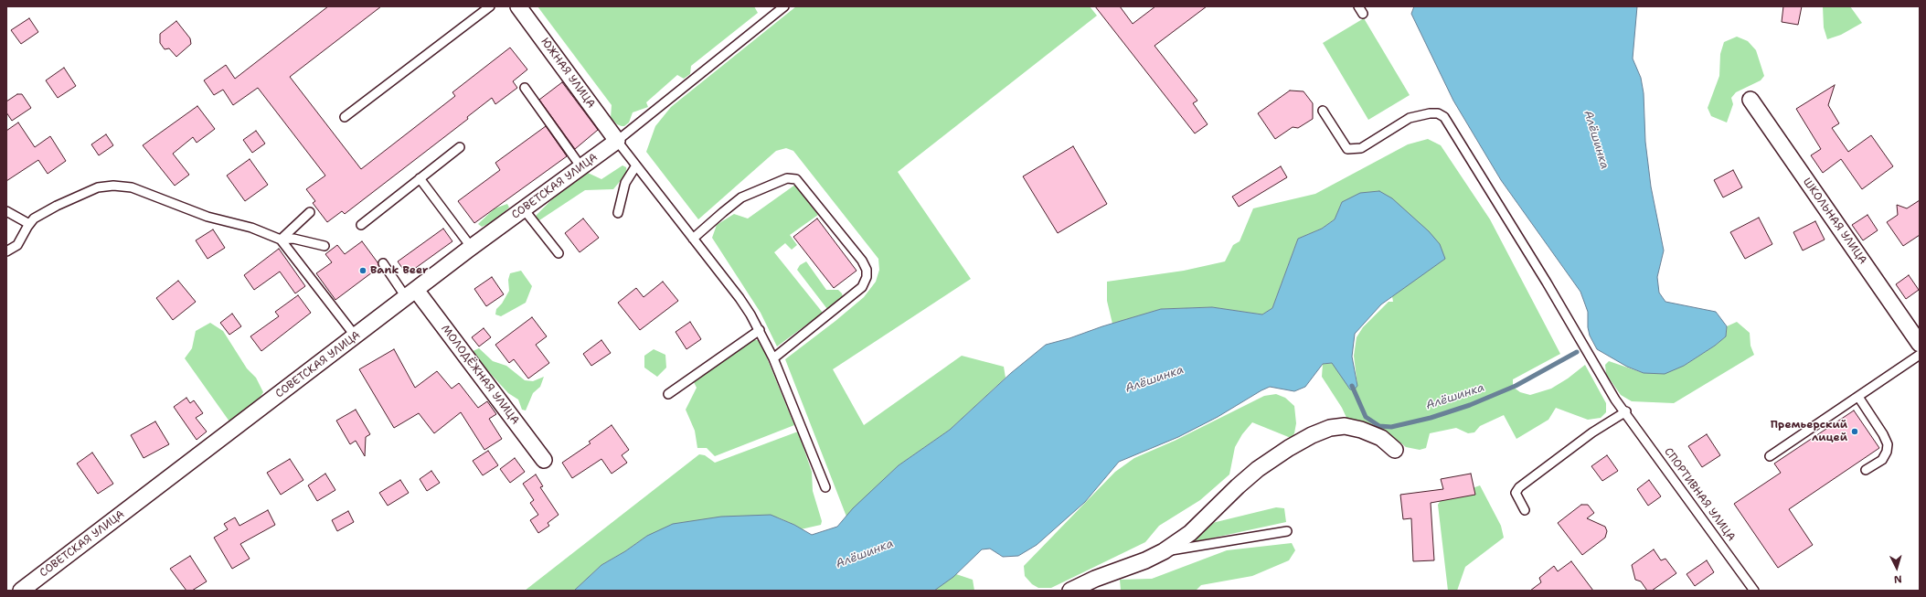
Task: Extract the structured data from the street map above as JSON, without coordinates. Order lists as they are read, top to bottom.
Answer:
{
  "streets": {
    "street": [
      "ЮЖНАЯ УЛИЦА",
      "СОВЕТСКАЯ УЛИЦА",
      "ШКОЛЬНАЯ УЛИЦА",
      "МОЛОДЁЖНАЯ УЛИЦА"
    ],
    "lane": ["СПОРТИВНАЯ УЛИЦА"]
  },
  "crossings": [
    ["ЮЖНАЯ УЛИЦА", "СОВЕТСКАЯ УЛИЦА"],
    ["СОВЕТСКАЯ УЛИЦА", "МОЛОДЁЖНАЯ УЛИЦА"]
  ],
  "water": ["Алёшинка"],
  "places": ["Bank Beer", "Премьерский лицей"],
  "north": "bottom"
}
